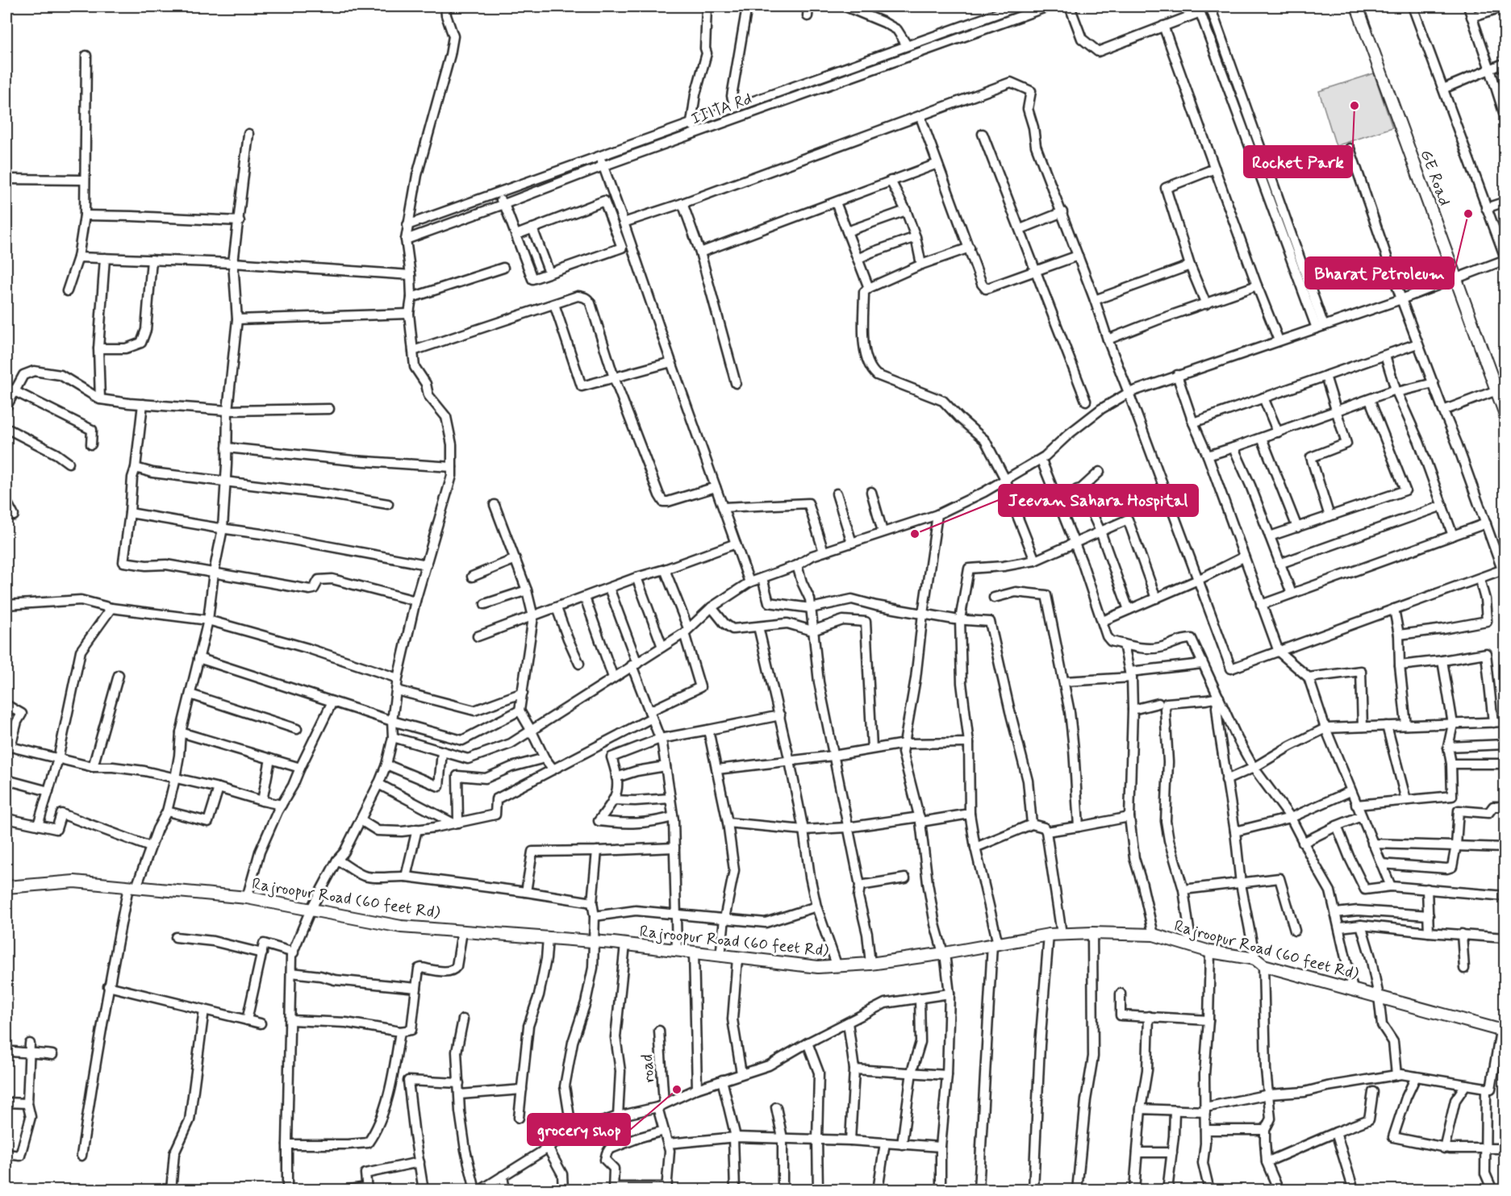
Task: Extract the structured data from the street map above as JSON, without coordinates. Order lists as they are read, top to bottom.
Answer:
{
  "streets": {
    "main road": ["GE Road", "Rajroopur Road (60 feet Rd)"],
    "street": ["IIITA Rd", "road"]
  },
  "places": [
    "Rocket Park",
    "Bharat Petroleum",
    "Jeevan Sahara Hospital",
    "grocery shop"
  ]
}
